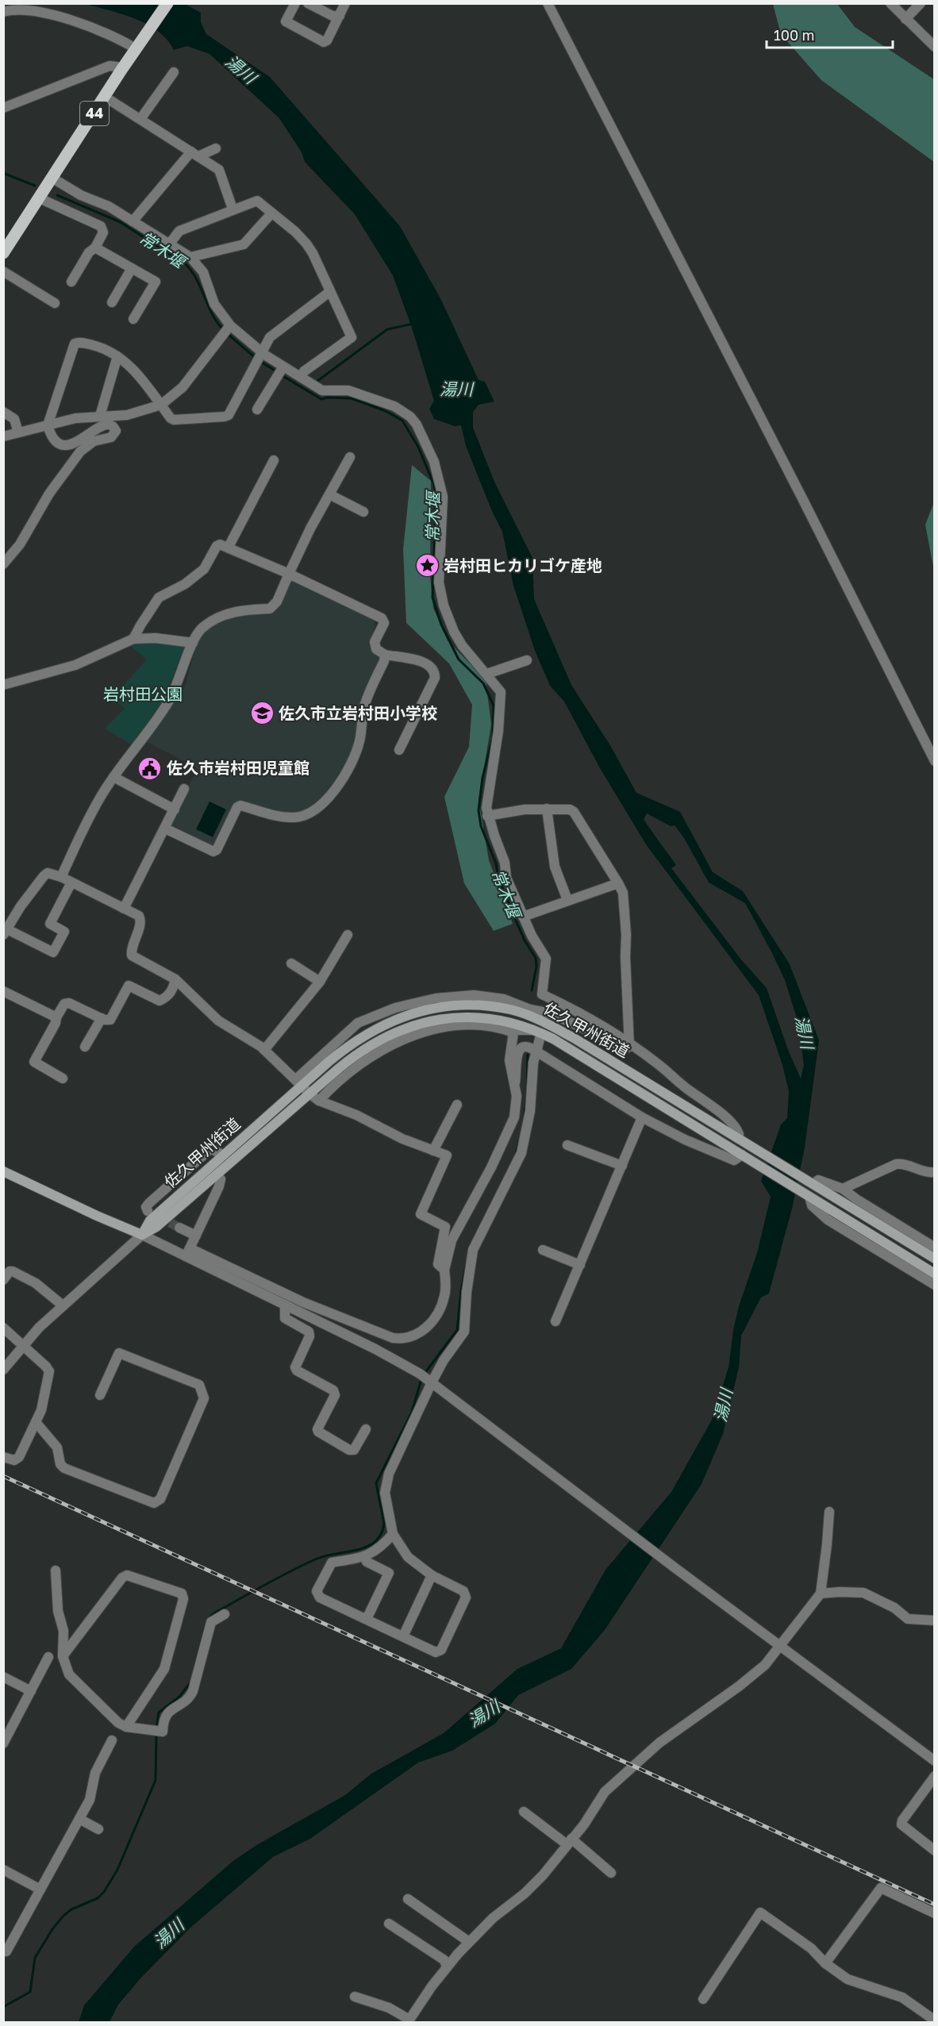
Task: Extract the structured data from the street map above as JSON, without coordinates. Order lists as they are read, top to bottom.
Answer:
{
  "streets": {
    "main road": ["44", "佐久甲州街道"]
  },
  "water": ["湯川", "常木堰"],
  "parks": ["岩村田公園"],
  "places": {
    "place": ["岩村田ヒカリゴケ産地"],
    "school or university": ["佐久市立岩村田小学校"],
    "public building": ["佐久市岩村田児童館"]
  },
  "scale_bar": "100 m"
}
